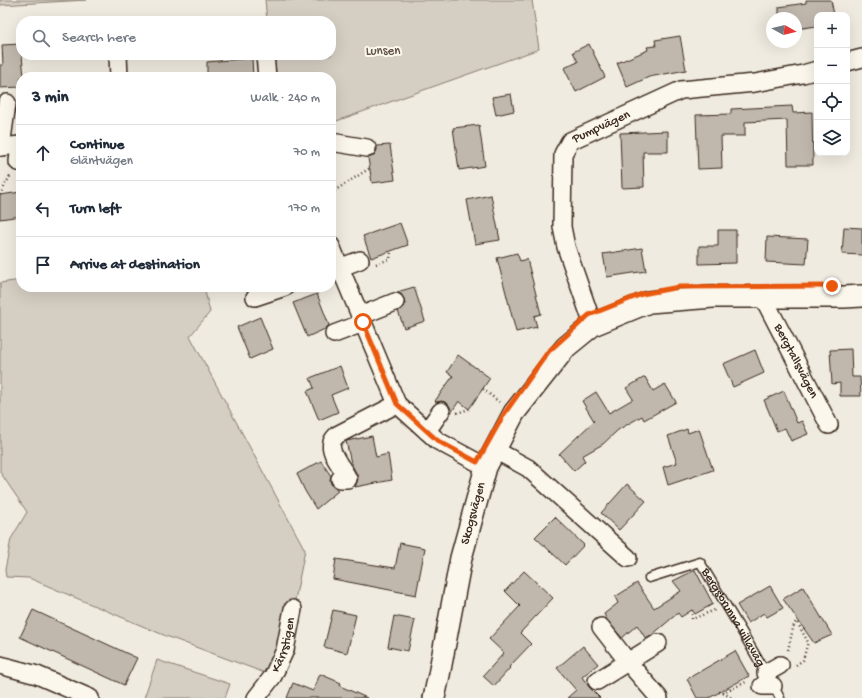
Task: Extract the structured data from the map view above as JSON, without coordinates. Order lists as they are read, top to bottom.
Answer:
{
  "streets": {
    "street": [
      "Pumpvägen",
      "Bergtallsvägen",
      "Skogsvägen",
      "Kärrstigen"
    ],
    "lane": ["Bergsbrunna villaväg"]
  },
  "crossings": [
    ["Pumpvägen", "Skogsvägen"],
    ["Bergtallsvägen", "Skogsvägen"]
  ],
  "parks": ["Lunsen"],
  "north": "right",
  "page": {
    "map_buttons": ["+", "−"],
    "search": "Search here",
    "heading": ["3 min", "Walk · 240 m"],
    "list": [
      ["Continue", "Gläntvägen", "70 m"],
      ["Turn left", "170 m"],
      "Arrive at destination"
    ]
  }
}
